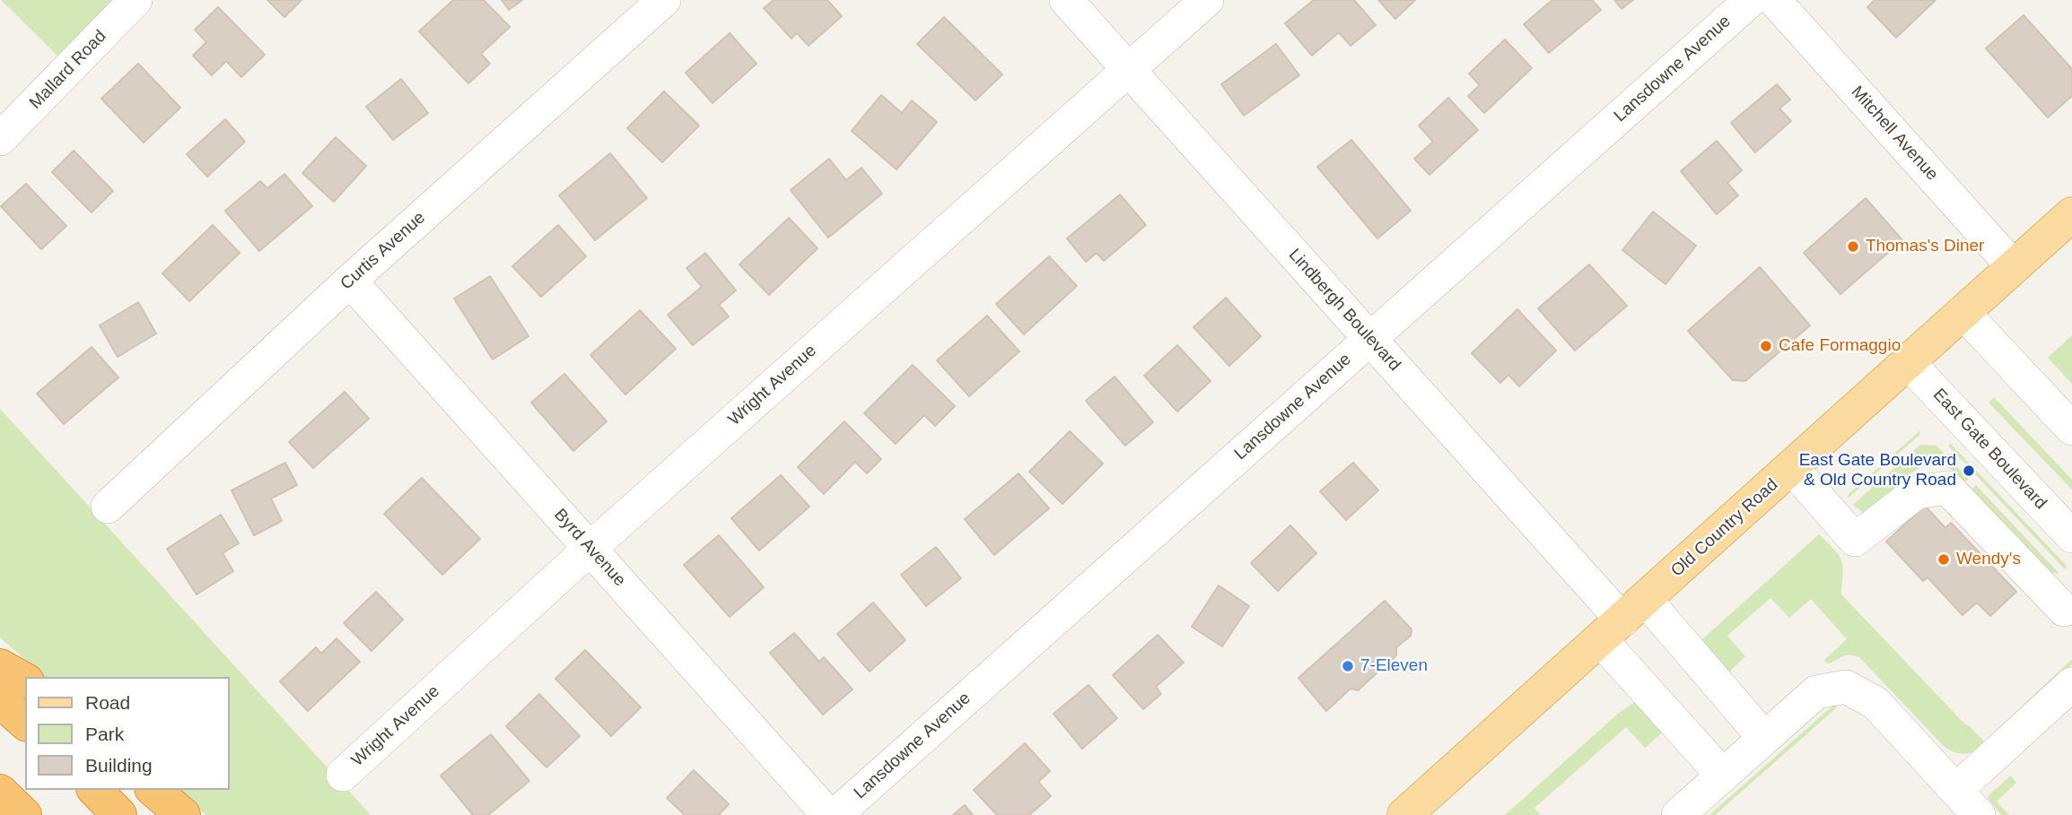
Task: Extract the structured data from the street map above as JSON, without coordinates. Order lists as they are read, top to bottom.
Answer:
{
  "streets": {
    "main road": ["Old Country Road"],
    "street": [
      "Lansdowne Avenue",
      "Mallard Road",
      "Mitchell Avenue",
      "Curtis Avenue",
      "Lindbergh Boulevard",
      "Wright Avenue",
      "East Gate Boulevard",
      "Byrd Avenue"
    ]
  },
  "crossings": [
    ["Lansdowne Avenue", "Lindbergh Boulevard"],
    ["Mitchell Avenue", "Old Country Road"],
    ["Curtis Avenue", "Byrd Avenue"],
    ["Lindbergh Boulevard", "Wright Avenue"],
    ["Lindbergh Boulevard", "Old Country Road"],
    ["Wright Avenue", "Byrd Avenue"],
    ["East Gate Boulevard", "Old Country Road"]
  ],
  "places": [
    "Thomas's Diner",
    "Cafe Formaggio",
    "East Gate Boulevard & Old Country Road",
    "Wendy's",
    "7-Eleven"
  ],
  "legend": ["Road", "Park", "Building"]
}
